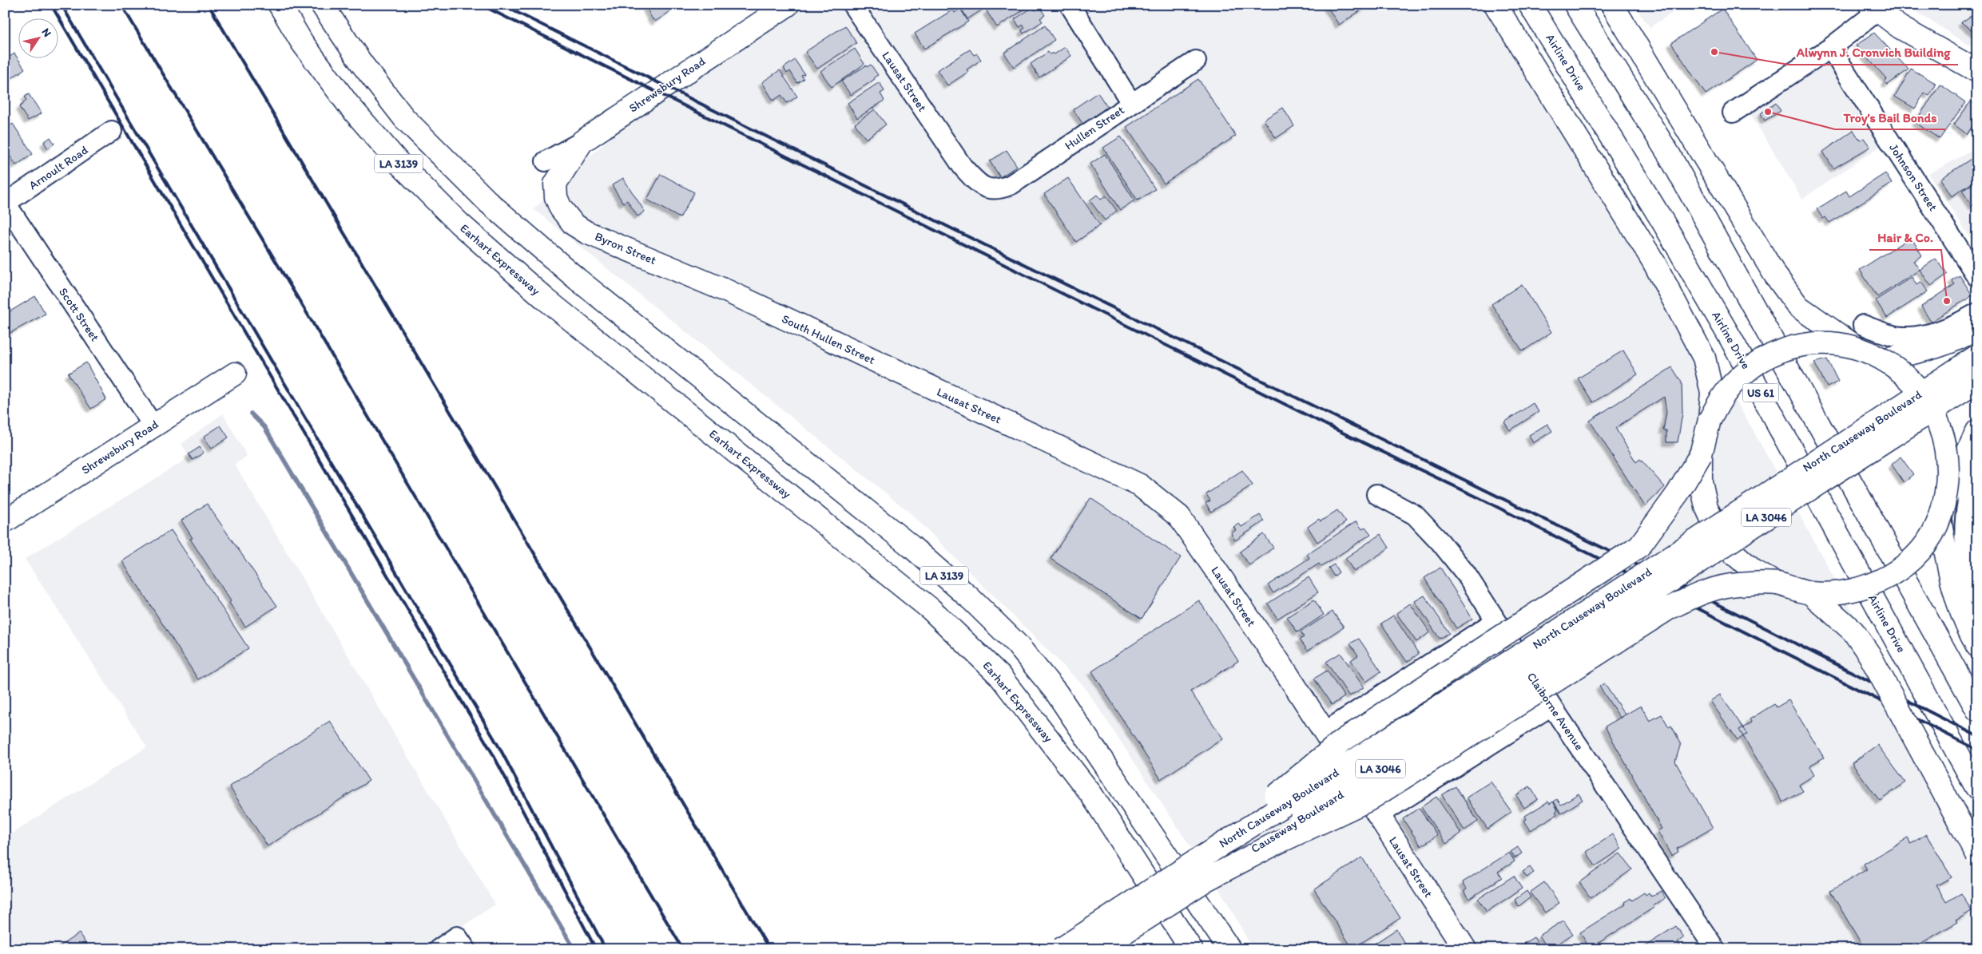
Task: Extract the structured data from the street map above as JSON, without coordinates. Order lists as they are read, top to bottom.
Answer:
{
  "streets": {
    "main road": [
      "Airline Drive",
      "Lausat Street",
      "Shrewsbury Road",
      "LA 3139",
      "Byron Street",
      "Earhart Expressway",
      "South Hullen Street",
      "US 61",
      "North Causeway Boulevard",
      "LA 3046",
      "Causeway Boulevard"
    ],
    "street": [
      "Hullen Street",
      "Arnoult Road",
      "Johnson Street",
      "Scott Street",
      "Claiborne Avenue"
    ]
  },
  "crossings": [
    ["Lausat Street", "Hullen Street"],
    ["Lausat Street", "South Hullen Street"],
    ["Shrewsbury Road", "Byron Street"],
    ["Shrewsbury Road", "Scott Street"],
    ["Arnoult Road", "Scott Street"],
    ["Byron Street", "South Hullen Street"],
    ["North Causeway Boulevard", "Causeway Boulevard"]
  ],
  "places": ["Alwynn J. Cronvich Building", "Troy’s Bail Bonds", "Hair & Co."],
  "north": "top right"
}
